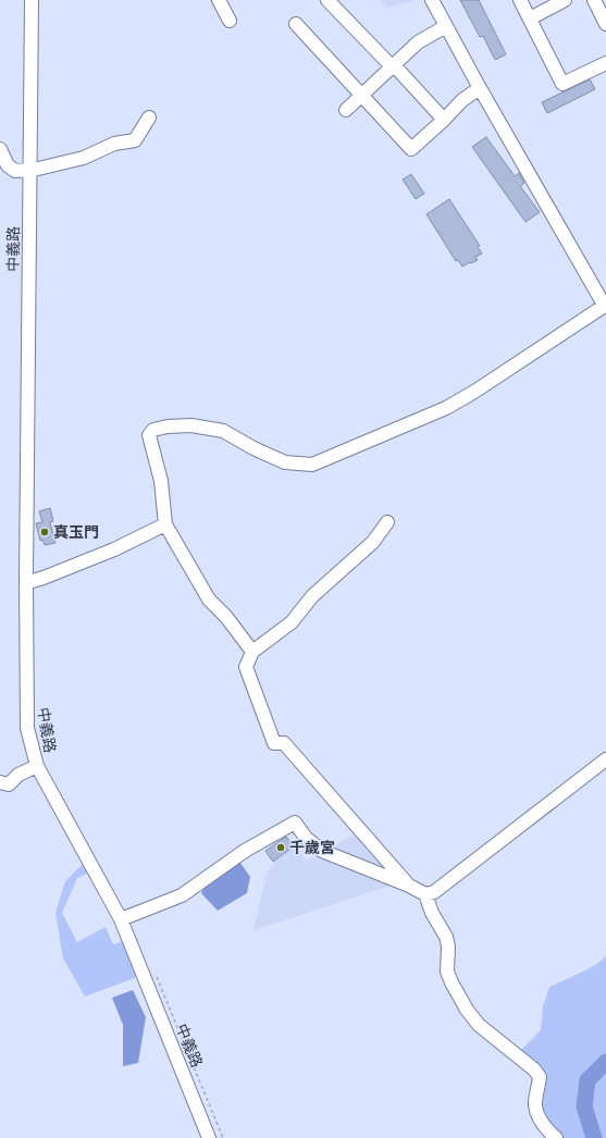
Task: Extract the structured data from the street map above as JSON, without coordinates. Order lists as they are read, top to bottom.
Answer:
{
  "streets": {
    "street": ["中義路"]
  },
  "places": ["真玉門", "千歲宮"]
}
